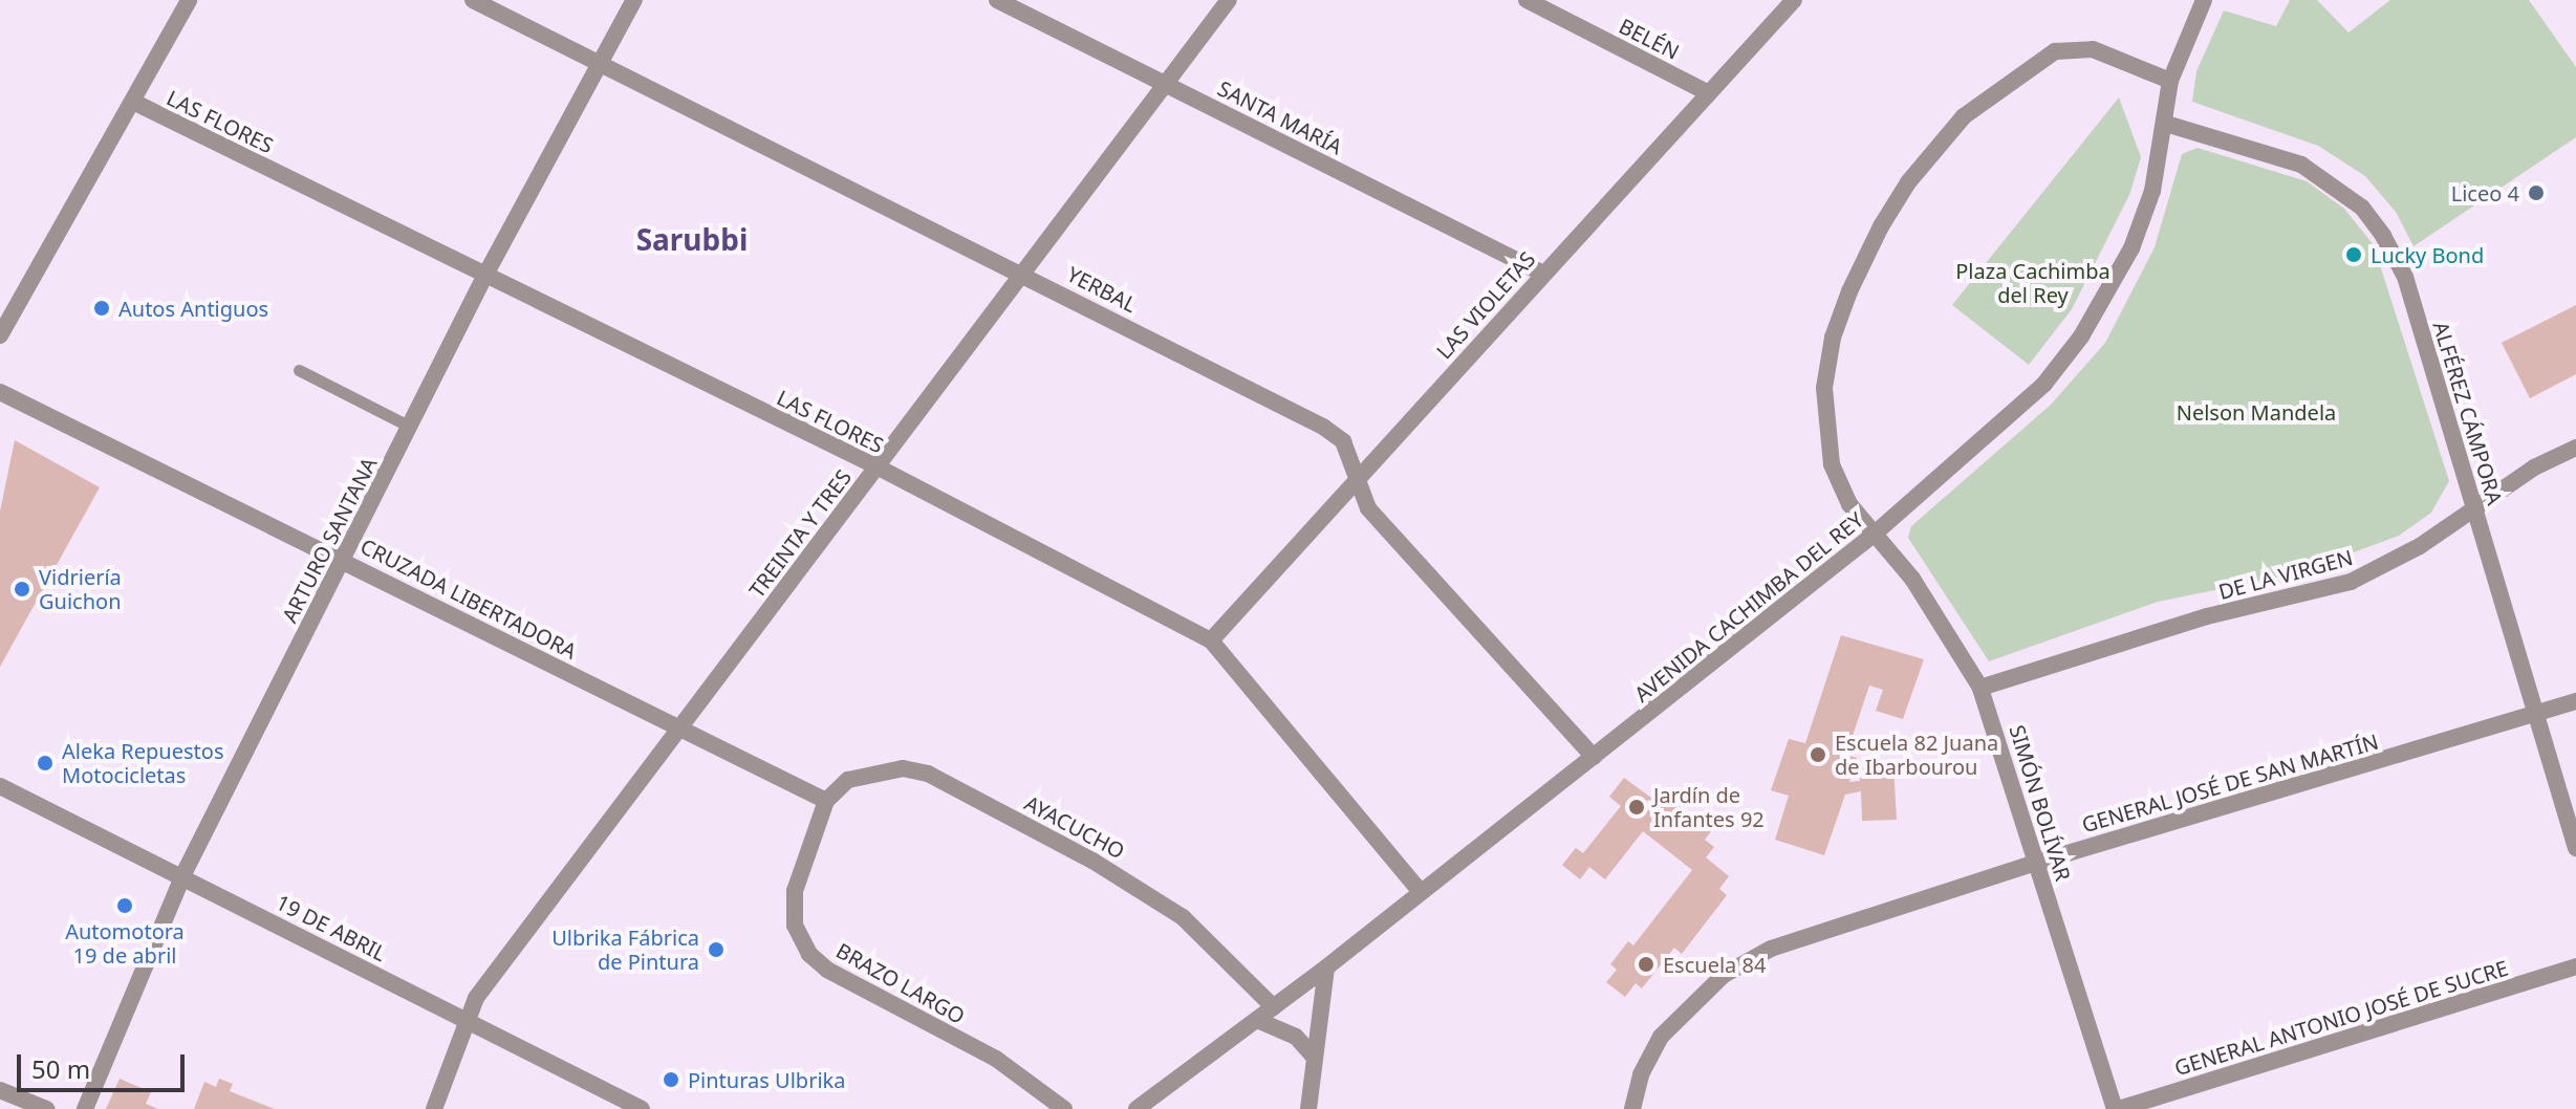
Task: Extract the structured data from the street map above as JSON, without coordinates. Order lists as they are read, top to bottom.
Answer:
{
  "streets": {
    "street": [
      "BELÉN",
      "SANTA MARÍA",
      "LAS FLORES",
      "YERBAL",
      "LAS VIOLETAS",
      "ALFÉREZ CÁMPORA",
      "TREINTA Y TRES",
      "ARTURO SANTANA",
      "DE LA VIRGEN",
      "CRUZADA LIBERTADORA",
      "AVENIDA CACHIMBA DEL REY",
      "GENERAL JOSÉ DE SAN MARTÍN",
      "SIMÓN BOLÍVAR",
      "AYACUCHO",
      "19 DE ABRIL",
      "BRAZO LARGO",
      "GENERAL ANTONIO JOSÉ DE SUCRE"
    ]
  },
  "crossings": [
    ["BELÉN", "LAS VIOLETAS"],
    ["SANTA MARÍA", "LAS VIOLETAS"],
    ["SANTA MARÍA", "TREINTA Y TRES"],
    ["LAS FLORES", "LAS VIOLETAS"],
    ["LAS FLORES", "TREINTA Y TRES"],
    ["LAS FLORES", "ARTURO SANTANA"],
    ["LAS FLORES", "AVENIDA CACHIMBA DEL REY"],
    ["YERBAL", "LAS VIOLETAS"],
    ["YERBAL", "TREINTA Y TRES"],
    ["YERBAL", "ARTURO SANTANA"],
    ["YERBAL", "AVENIDA CACHIMBA DEL REY"],
    ["ALFÉREZ CÁMPORA", "DE LA VIRGEN"],
    ["ALFÉREZ CÁMPORA", "AVENIDA CACHIMBA DEL REY"],
    ["ALFÉREZ CÁMPORA", "GENERAL JOSÉ DE SAN MARTÍN"],
    ["TREINTA Y TRES", "CRUZADA LIBERTADORA"],
    ["TREINTA Y TRES", "19 DE ABRIL"],
    ["ARTURO SANTANA", "CRUZADA LIBERTADORA"],
    ["ARTURO SANTANA", "19 DE ABRIL"],
    ["DE LA VIRGEN", "SIMÓN BOLÍVAR"],
    ["CRUZADA LIBERTADORA", "AYACUCHO"],
    ["CRUZADA LIBERTADORA", "BRAZO LARGO"],
    ["AVENIDA CACHIMBA DEL REY", "SIMÓN BOLÍVAR"],
    ["AVENIDA CACHIMBA DEL REY", "AYACUCHO"],
    ["GENERAL JOSÉ DE SAN MARTÍN", "SIMÓN BOLÍVAR"],
    ["SIMÓN BOLÍVAR", "GENERAL ANTONIO JOSÉ DE SUCRE"],
    ["AYACUCHO", "BRAZO LARGO"]
  ],
  "districts": ["Sarubbi"],
  "parks": ["Plaza Cachimba del Rey", "Nelson Mandela"],
  "places": [
    "Liceo 4",
    "Lucky Bond",
    "Autos Antiguos",
    "Vidriería Guichon",
    "Escuela 82 Juana de Ibarbourou",
    "Aleka Repuestos Motocicletas",
    "Jardín de Infantes 92",
    "Automotora 19 de abril",
    "Ulbrika Fábrica de Pintura",
    "Escuela 84",
    "Pinturas Ulbrika"
  ],
  "scale_bar": "50 m"
}
